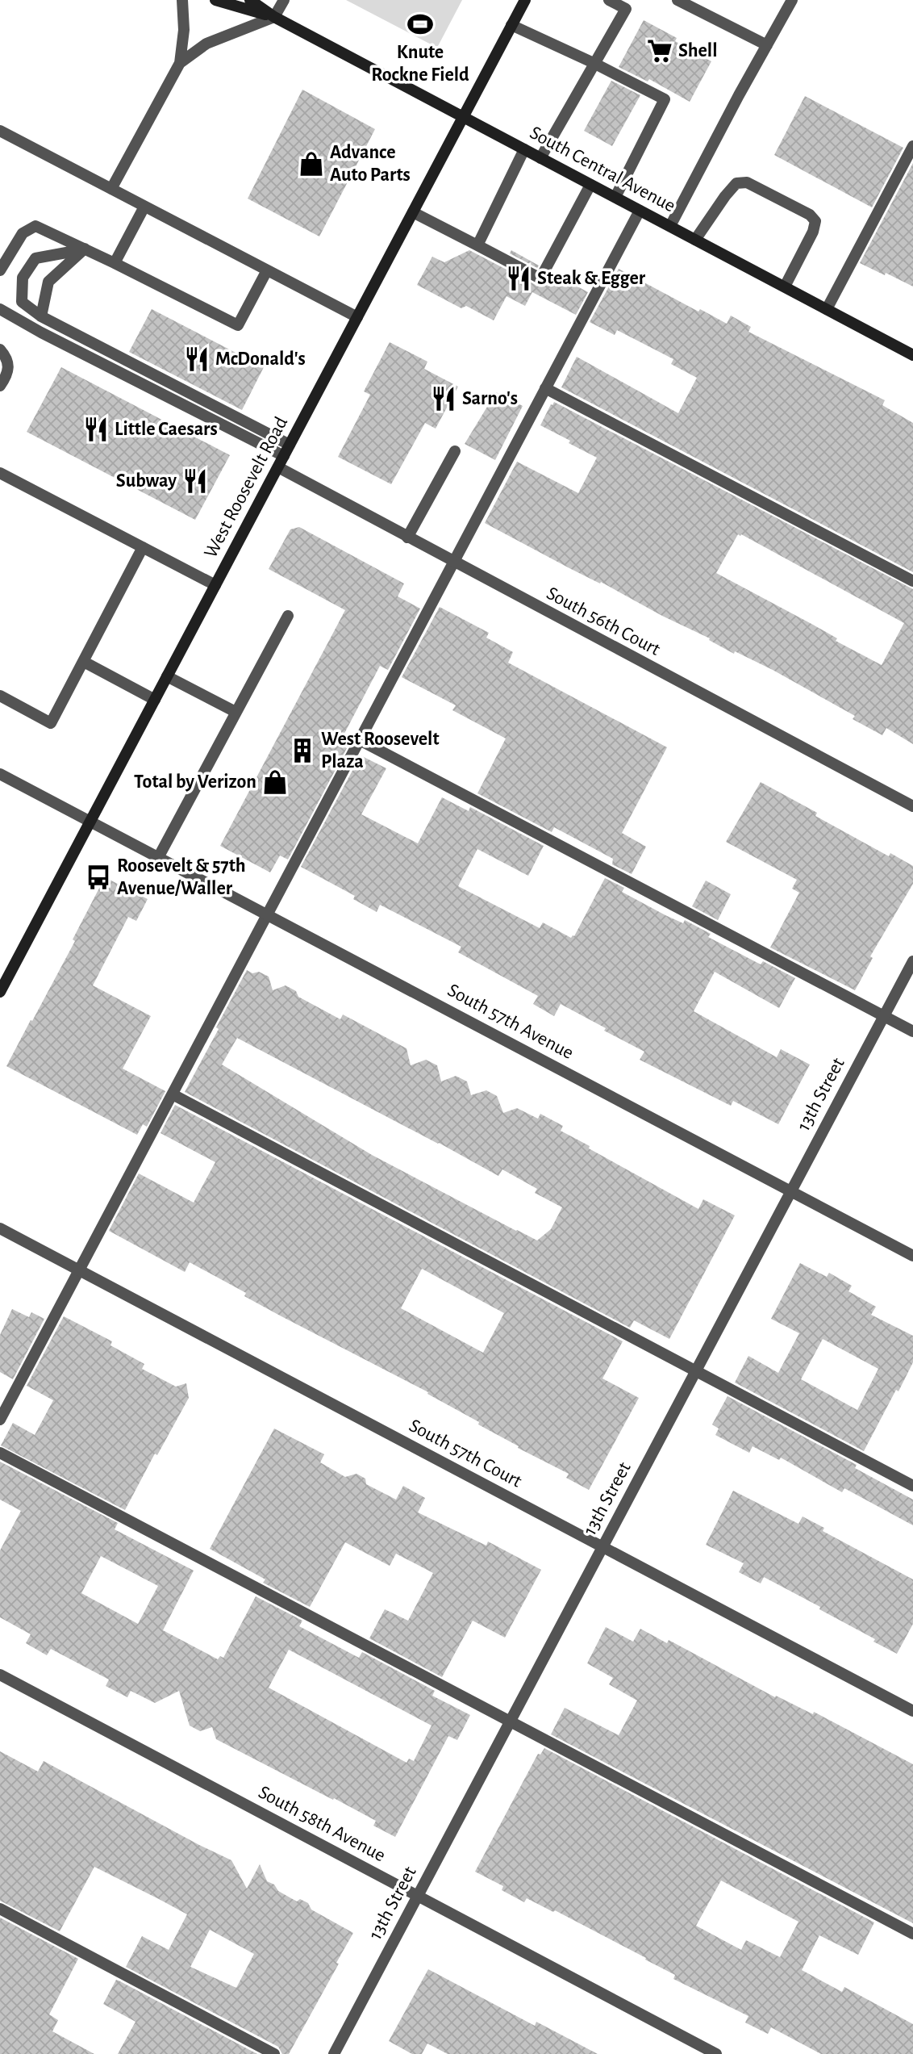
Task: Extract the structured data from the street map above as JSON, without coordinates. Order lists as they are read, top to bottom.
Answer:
{
  "streets": {
    "main road": ["South Central Avenue", "West Roosevelt Road"],
    "street": [
      "South 56th Court",
      "South 57th Avenue",
      "13th Street",
      "South 57th Court",
      "South 58th Avenue"
    ]
  },
  "crossings": [
    ["South Central Avenue", "West Roosevelt Road"],
    ["West Roosevelt Road", "South 56th Court"],
    ["West Roosevelt Road", "South 57th Avenue"],
    ["South 57th Avenue", "13th Street"],
    ["13th Street", "South 57th Court"],
    ["13th Street", "South 58th Avenue"]
  ],
  "places": {
    "sports": ["Knute Rockne Field"],
    "supermarket": ["Shell"],
    "shop": ["Advance Auto Parts", "Total by Verizon"],
    "restaurant": [
      "Steak & Egger",
      "McDonald's",
      "Sarno's",
      "Little Caesars",
      "Subway"
    ],
    "building": ["West Roosevelt Plaza"],
    "bus stop": ["Roosevelt & 57th Avenue/Waller"]
  }
}
